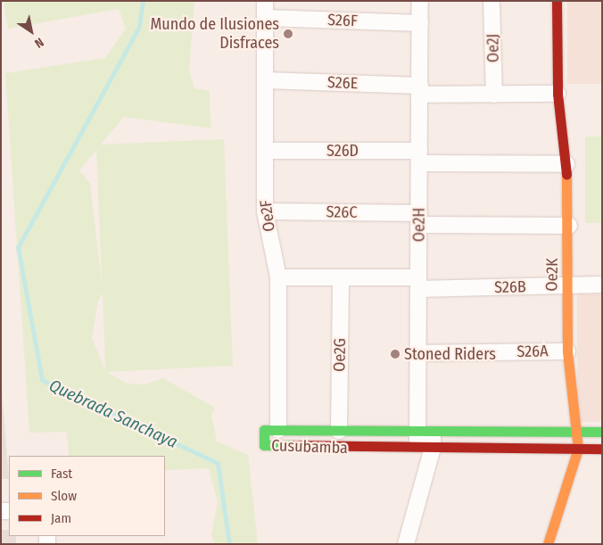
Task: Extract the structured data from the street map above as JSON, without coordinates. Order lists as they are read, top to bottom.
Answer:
{
  "streets": {
    "street": [
      "S26F",
      "Oe2J",
      "S26E",
      "S26D",
      "S26C",
      "Oe2F",
      "Oe2H",
      "Oe2K",
      "S26B",
      "S26A",
      "Oe2G",
      "Cusubamba"
    ]
  },
  "crossings": [
    ["S26F", "Oe2F"],
    ["S26F", "Oe2H"],
    ["Oe2J", "S26E"],
    ["S26E", "Oe2F"],
    ["S26E", "Oe2H"],
    ["S26E", "Oe2K"],
    ["S26D", "Oe2F"],
    ["S26D", "Oe2H"],
    ["S26D", "Oe2K"],
    ["S26C", "Oe2F"],
    ["S26C", "Oe2H"],
    ["S26C", "Oe2K"],
    ["Oe2F", "S26B"],
    ["Oe2F", "Cusubamba"],
    ["Oe2H", "S26B"],
    ["Oe2H", "S26A"],
    ["Oe2H", "Cusubamba"],
    ["Oe2K", "S26B"],
    ["Oe2K", "S26A"],
    ["Oe2K", "Cusubamba"],
    ["S26B", "Oe2G"],
    ["Oe2G", "Cusubamba"]
  ],
  "water": ["Quebrada Sanchaya"],
  "places": ["Mundo de Ilusiones Disfraces", "Stoned Riders"],
  "legend": ["Fast", "Slow", "Jam"],
  "north": "bottom right"
}
